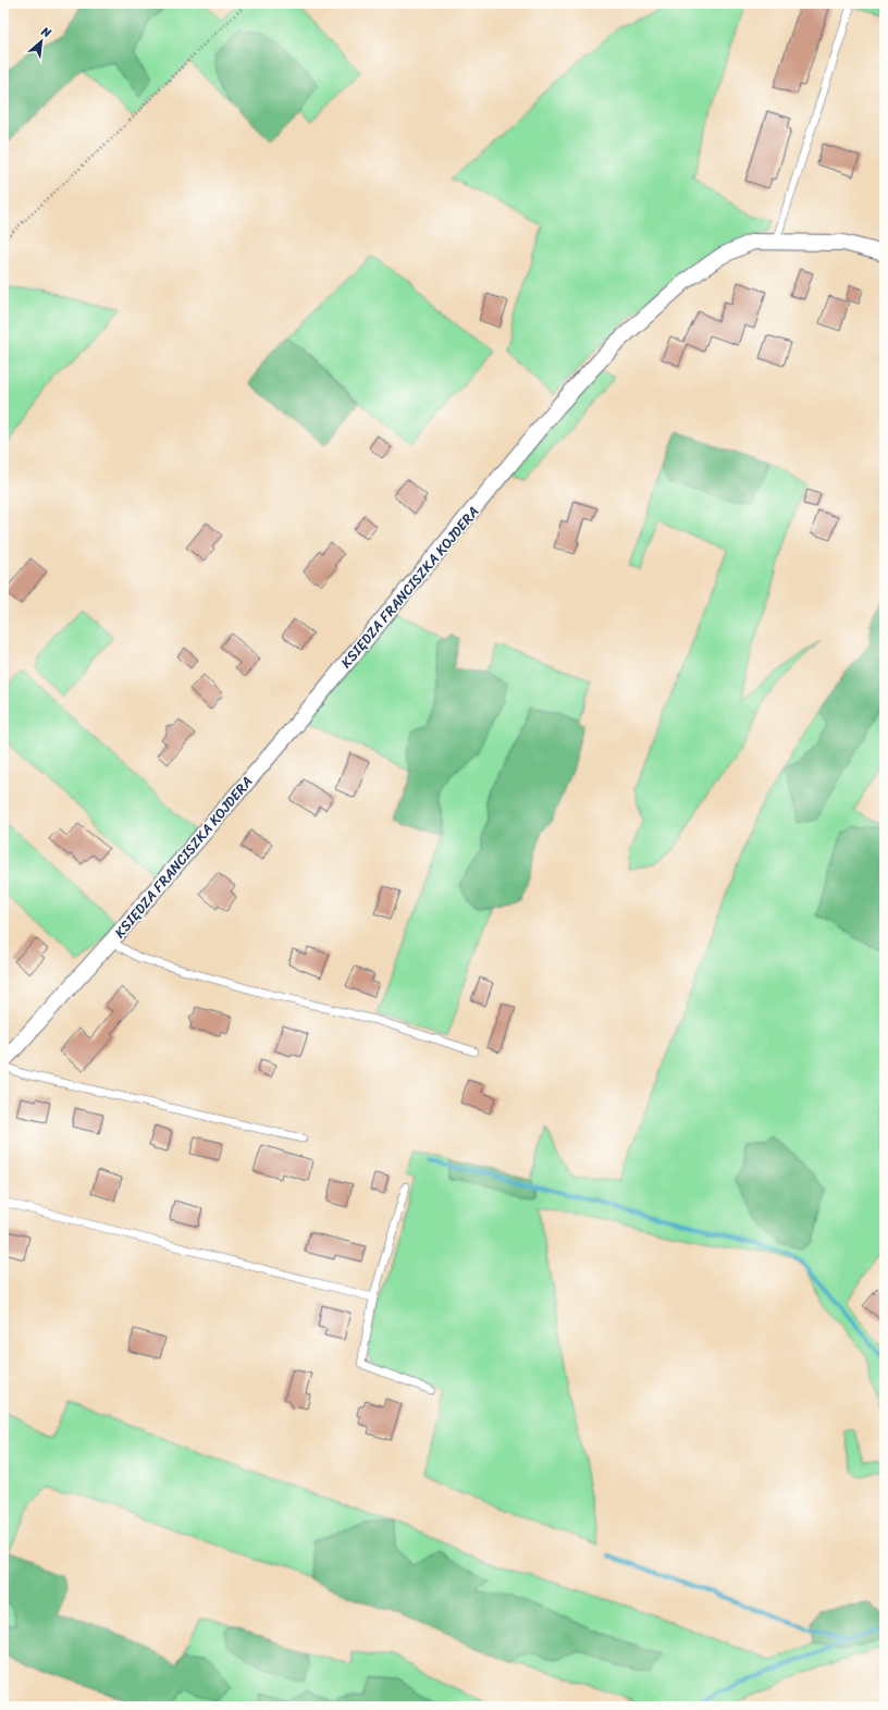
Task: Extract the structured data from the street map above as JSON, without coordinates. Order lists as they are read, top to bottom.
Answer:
{
  "streets": {
    "street": ["KSIĘDZA FRANCISZKA KOJDERA"]
  },
  "north": "top right"
}
